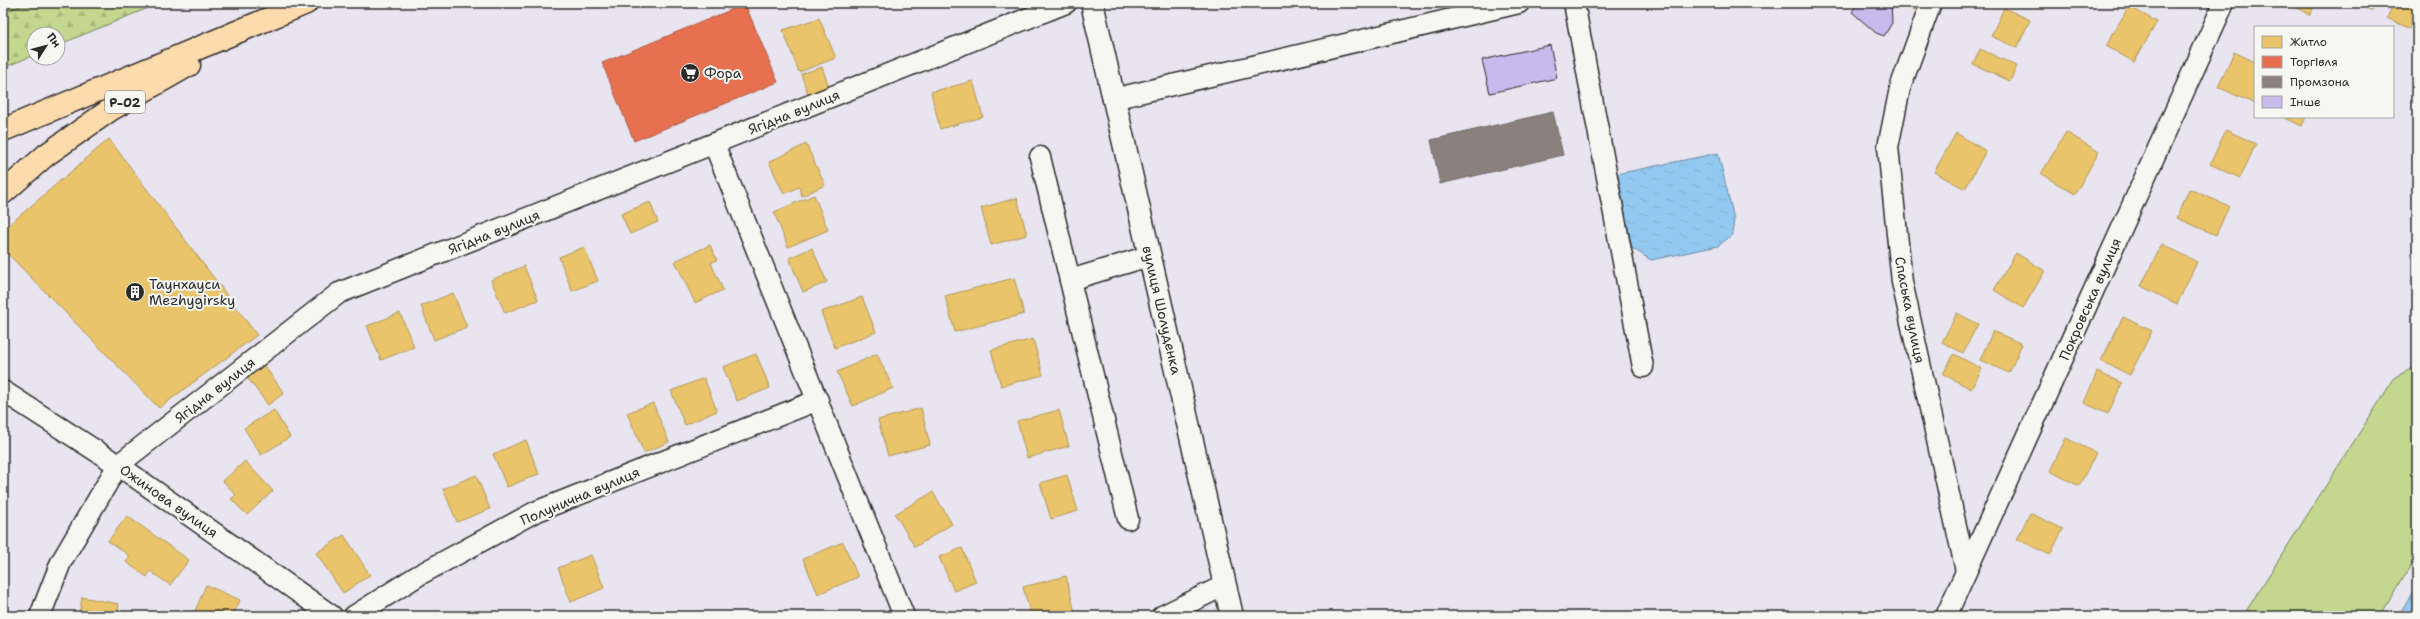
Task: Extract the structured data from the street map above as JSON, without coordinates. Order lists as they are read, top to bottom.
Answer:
{
  "streets": {
    "main road": ["Р-02", "вулиця Шолуденка"],
    "street": [
      "Ягідна вулиця",
      "Покровська вулиця",
      "Спаська вулиця",
      "Полунична вулиця",
      "Ожинова вулиця"
    ]
  },
  "crossings": [
    ["Ягідна вулиця", "Ожинова вулиця"],
    ["Покровська вулиця", "Спаська вулиця"]
  ],
  "places": {
    "supermarket": ["Фора"],
    "building": ["Таунхауси Mezhygirsky"]
  },
  "legend": [
    "Житло",
    "Торгівля",
    "Промзона",
    "Інше"
  ],
  "north": "top right"
}
